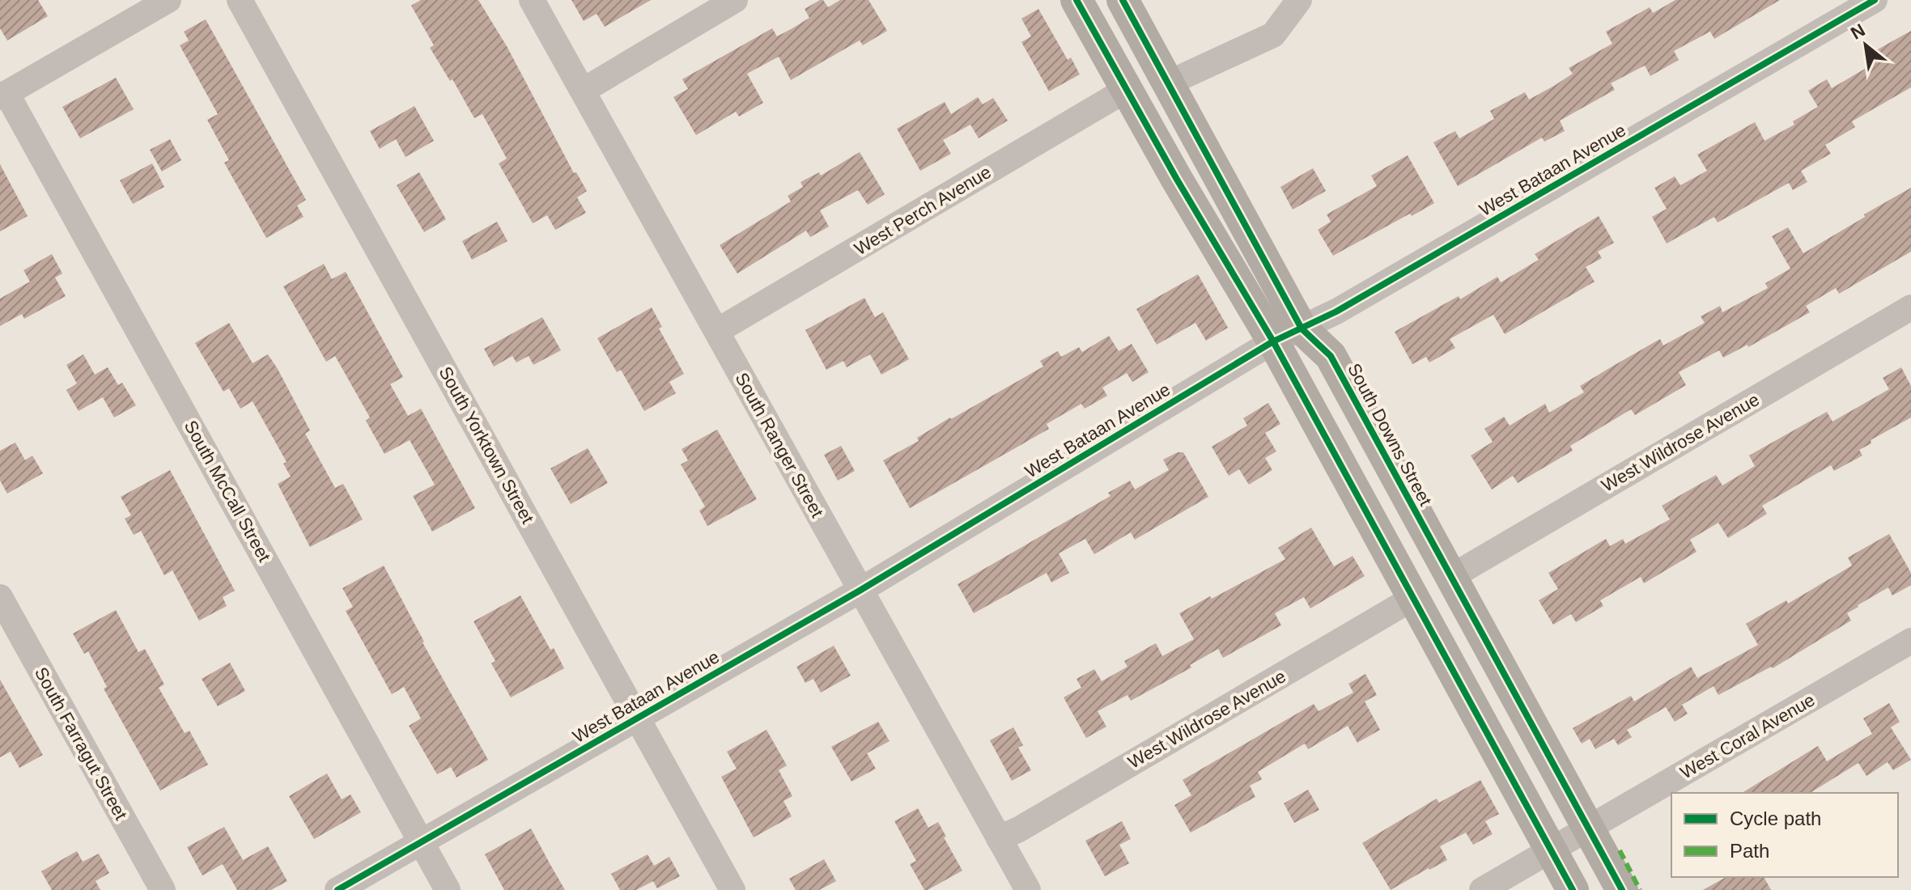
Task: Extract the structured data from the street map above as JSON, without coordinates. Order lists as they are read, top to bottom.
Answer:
{
  "streets": {
    "main road": ["South Downs Street"],
    "street": [
      "West Bataan Avenue",
      "West Perch Avenue",
      "West Wildrose Avenue",
      "South Yorktown Street",
      "South Ranger Street",
      "South McCall Street",
      "West Coral Avenue",
      "South Farragut Street"
    ]
  },
  "crossings": [
    ["West Bataan Avenue", "South Downs Street"],
    ["West Bataan Avenue", "South Yorktown Street"],
    ["West Bataan Avenue", "South Ranger Street"],
    ["West Bataan Avenue", "South McCall Street"],
    ["West Perch Avenue", "South Downs Street"],
    ["West Perch Avenue", "South Ranger Street"],
    ["South Downs Street", "West Wildrose Avenue"],
    ["South Downs Street", "West Coral Avenue"],
    ["West Wildrose Avenue", "South Ranger Street"]
  ],
  "legend": ["Cycle path", "Path"],
  "north": "top left"
}
